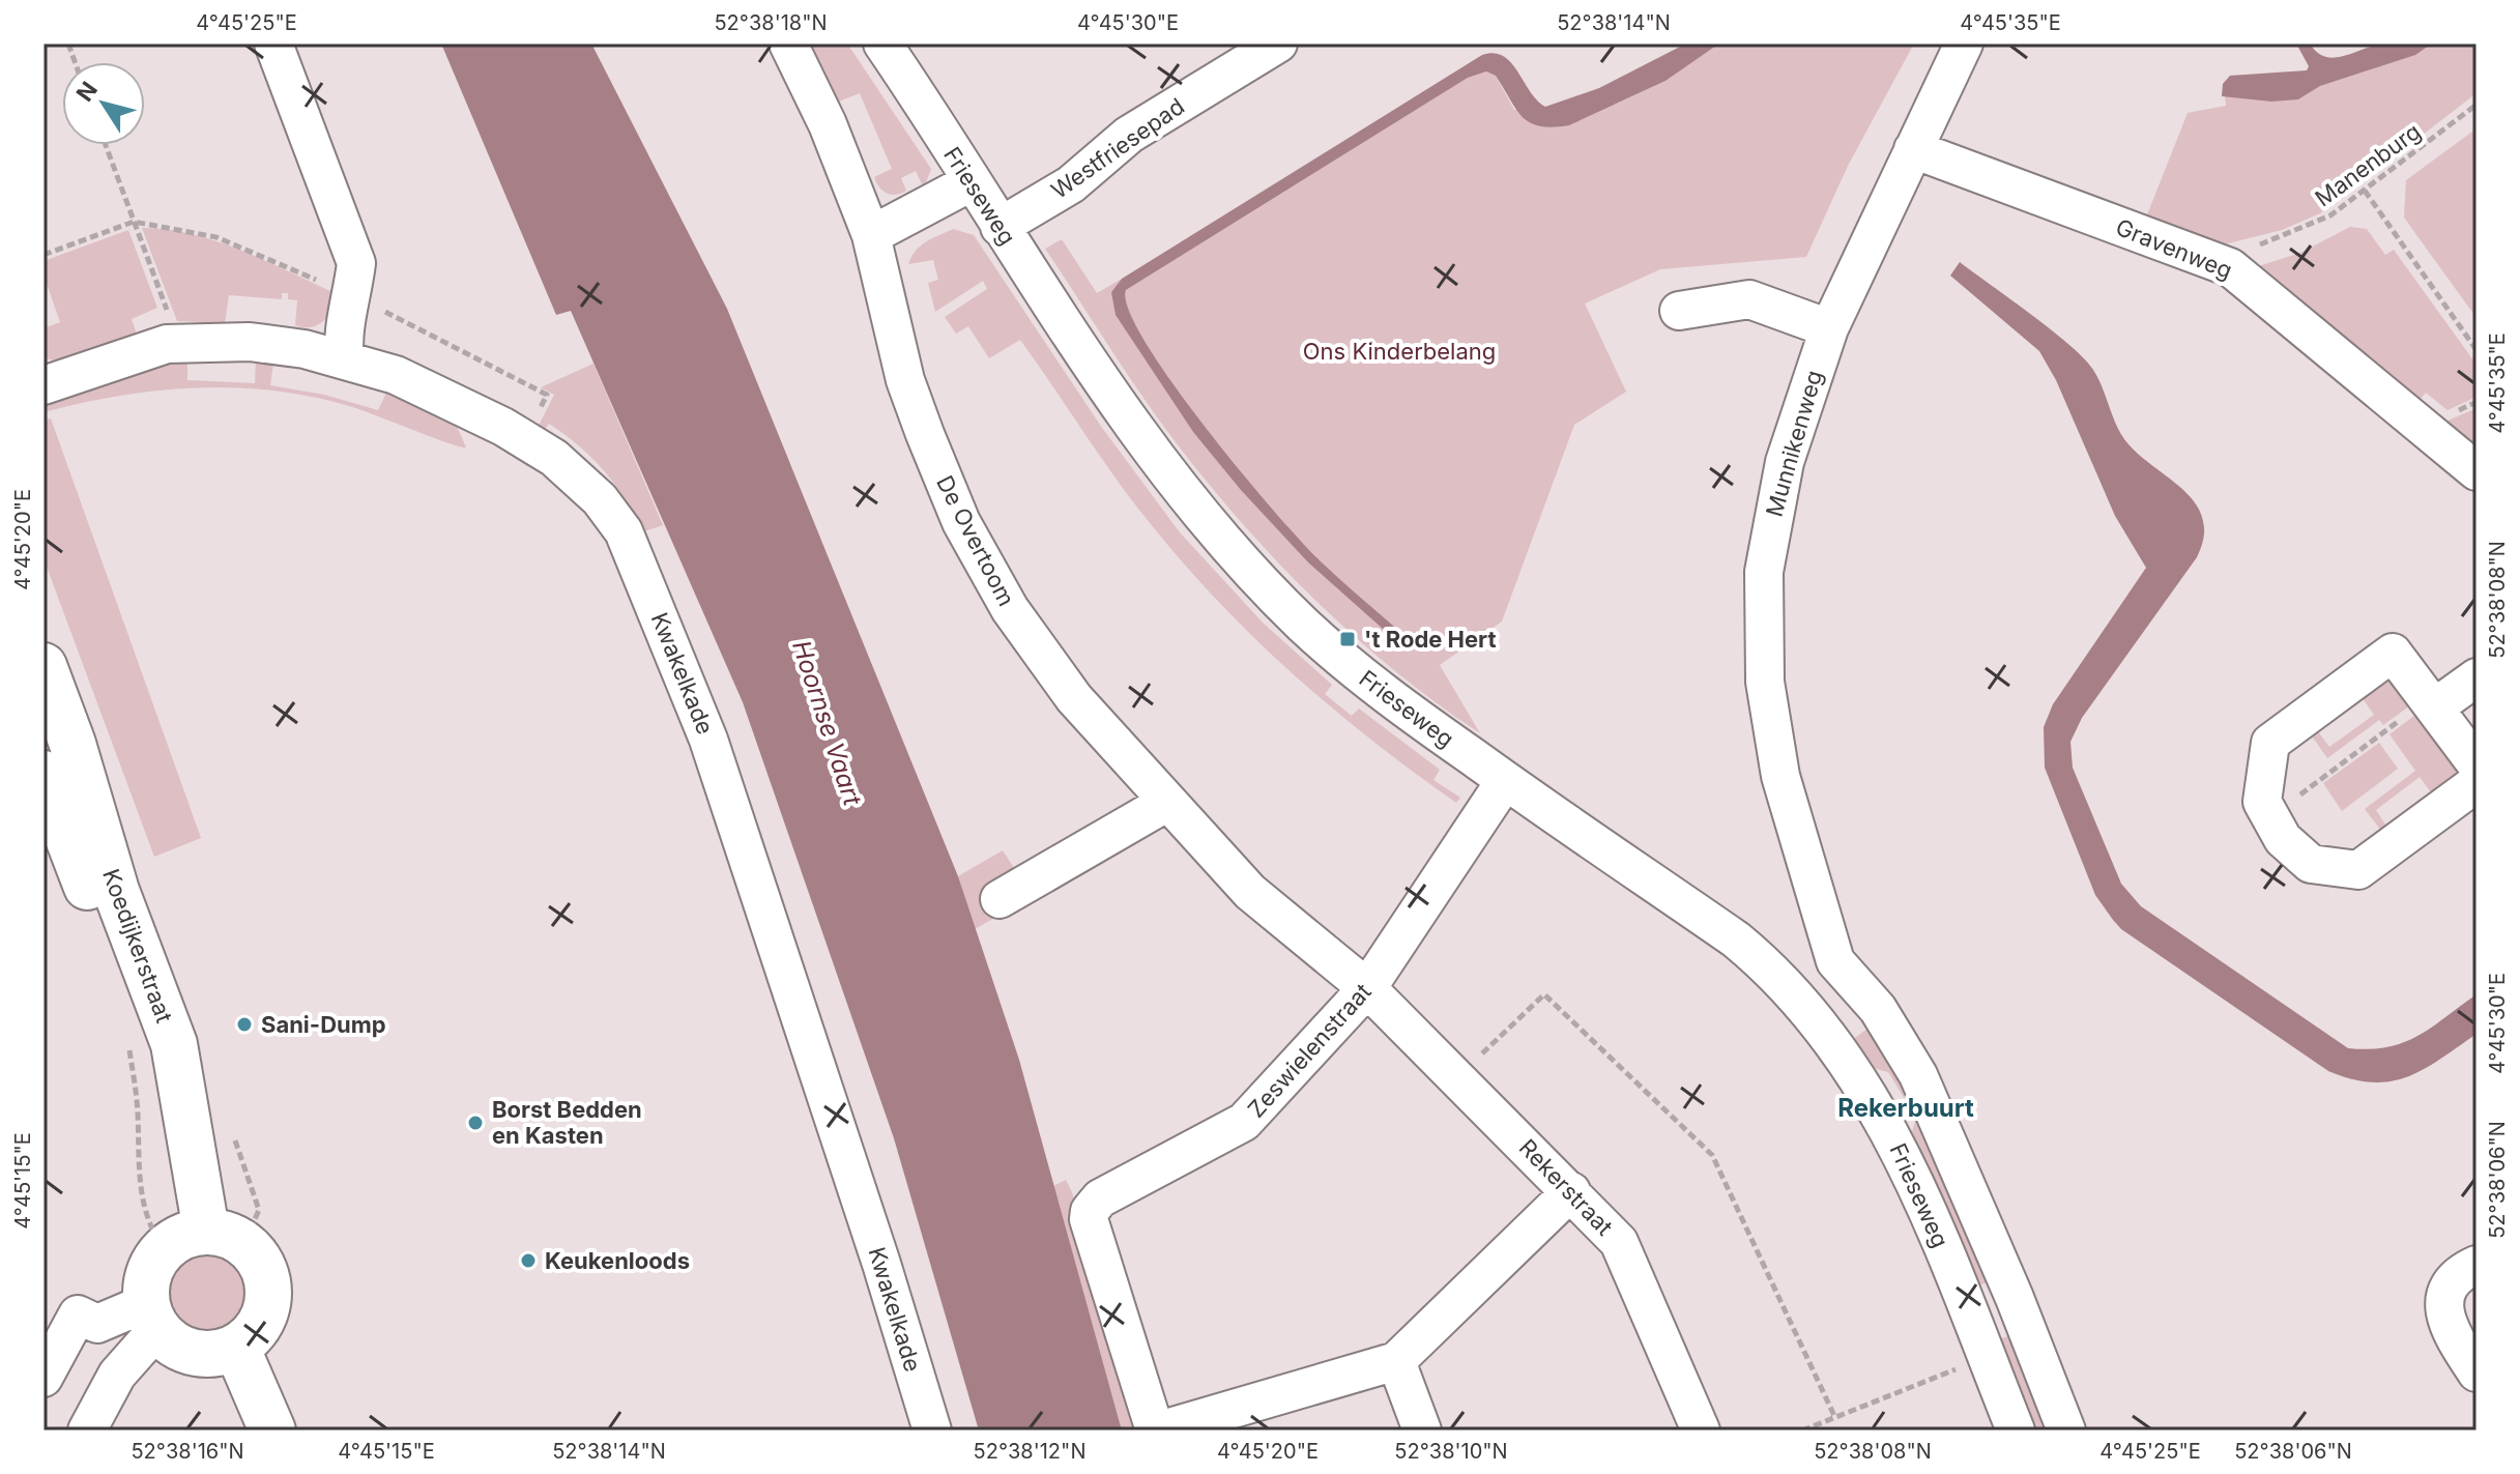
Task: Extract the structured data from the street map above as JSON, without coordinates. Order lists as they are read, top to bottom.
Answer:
{
  "streets": {
    "main road": ["Koedijkerstraat"],
    "street": [
      "Westfriesepad",
      "Frieseweg",
      "Gravenweg",
      "Munnikenweg",
      "De Overtoom",
      "Kwakelkade",
      "Zeswielenstraat",
      "Rekerstraat"
    ],
    "path": ["Manenburg"]
  },
  "crossings": [
    ["Westfriesepad", "Frieseweg"],
    ["Manenburg", "Gravenweg"],
    ["Frieseweg", "Munnikenweg"],
    ["Frieseweg", "Zeswielenstraat"],
    ["Gravenweg", "Munnikenweg"],
    ["De Overtoom", "Zeswielenstraat"],
    ["De Overtoom", "Rekerstraat"],
    ["Zeswielenstraat", "Rekerstraat"]
  ],
  "districts": ["Rekerbuurt"],
  "water": ["Hoornse Vaart"],
  "parks": ["Ons Kinderbelang"],
  "places": {
    "transit": ["'t Rode Hert"],
    "other": ["Sani-Dump", "Borst Bedden en Kasten", "Keukenloods"]
  },
  "north": "top left",
  "coordinates": [
    "4°45'25\"E",
    "52°38'18\"N",
    "4°45'30\"E",
    "52°38'14\"N",
    "4°45'35\"E",
    "4°45'20\"E",
    "52°38'08\"N",
    "52°38'06\"N",
    "4°45'15\"E",
    "52°38'16\"N",
    "52°38'12\"N",
    "52°38'10\"N"
  ]
}
